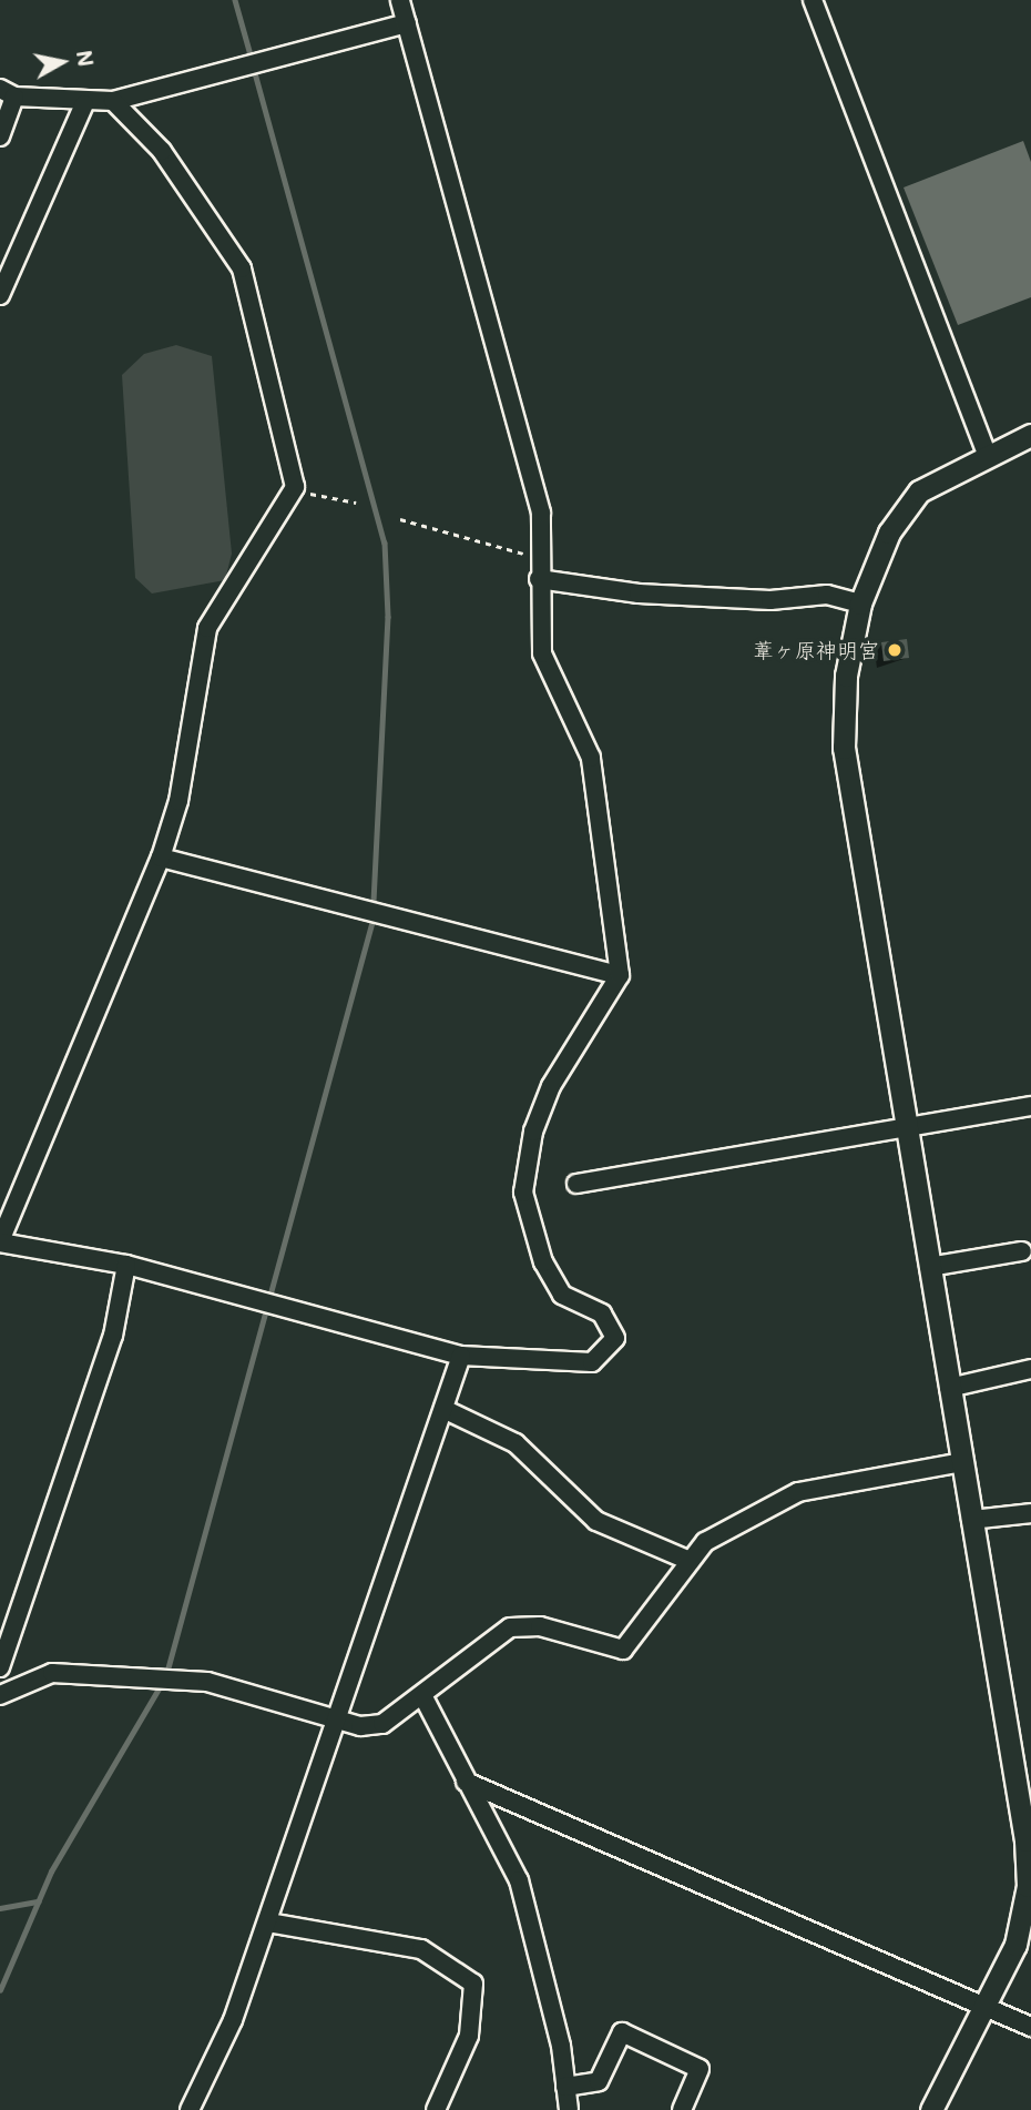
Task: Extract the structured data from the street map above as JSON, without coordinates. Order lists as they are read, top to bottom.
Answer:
{
  "places": ["葦ヶ原神明宮"],
  "north": "right"
}
